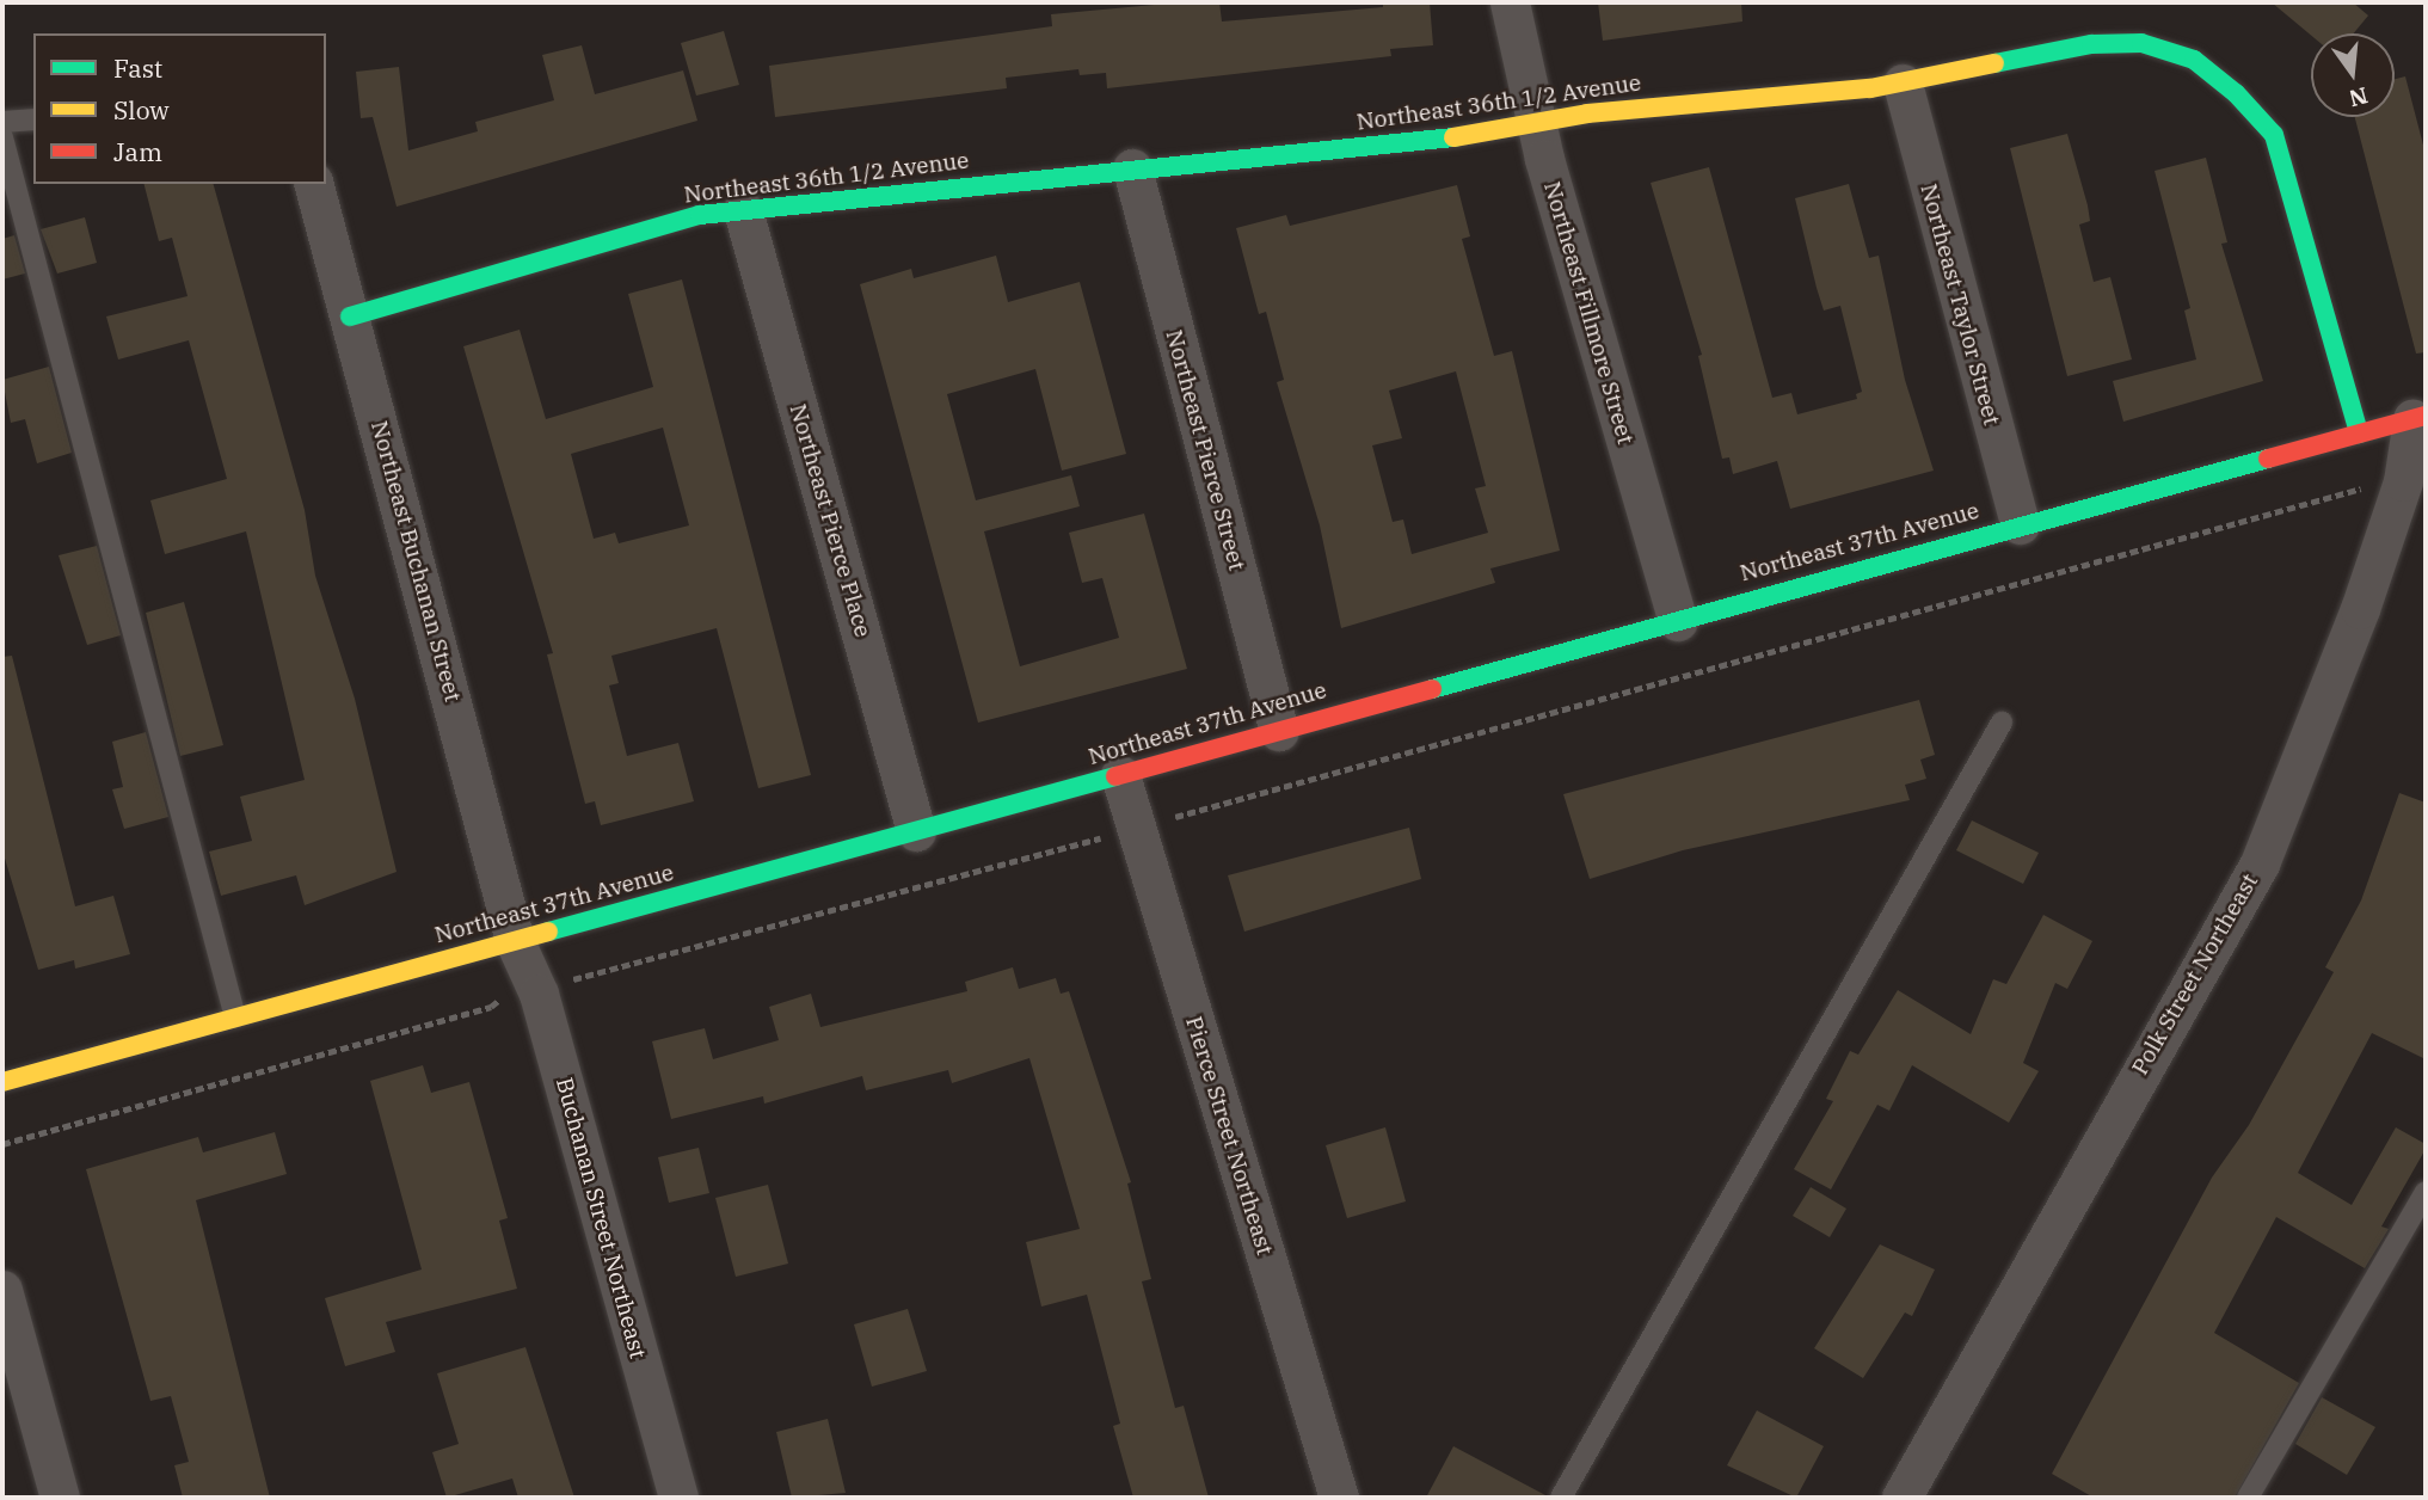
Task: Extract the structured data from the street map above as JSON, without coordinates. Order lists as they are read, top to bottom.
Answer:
{
  "streets": {
    "street": [
      "Northeast 36th 1/2 Avenue",
      "Northeast Taylor Street",
      "Northeast Fillmore Street",
      "Northeast Pierce Street",
      "Northeast Pierce Place",
      "Northeast 37th Avenue",
      "Northeast Buchanan Street",
      "Polk Street Northeast",
      "Pierce Street Northeast",
      "Buchanan Street Northeast"
    ]
  },
  "crossings": [
    ["Northeast 36th 1/2 Avenue", "Northeast Taylor Street"],
    ["Northeast 36th 1/2 Avenue", "Northeast Fillmore Street"],
    ["Northeast 36th 1/2 Avenue", "Northeast Pierce Street"],
    ["Northeast 36th 1/2 Avenue", "Northeast Pierce Place"],
    ["Northeast 36th 1/2 Avenue", "Northeast 37th Avenue"],
    ["Northeast 36th 1/2 Avenue", "Northeast Buchanan Street"],
    ["Northeast Taylor Street", "Northeast 37th Avenue"],
    ["Northeast Fillmore Street", "Northeast 37th Avenue"],
    ["Northeast Pierce Street", "Northeast 37th Avenue"],
    ["Northeast Pierce Place", "Northeast 37th Avenue"],
    ["Northeast 37th Avenue", "Northeast Buchanan Street"],
    ["Northeast 37th Avenue", "Polk Street Northeast"],
    ["Northeast 37th Avenue", "Pierce Street Northeast"],
    ["Northeast 37th Avenue", "Buchanan Street Northeast"],
    ["Northeast Buchanan Street", "Buchanan Street Northeast"]
  ],
  "legend": ["Fast", "Slow", "Jam"],
  "north": "bottom"
}
